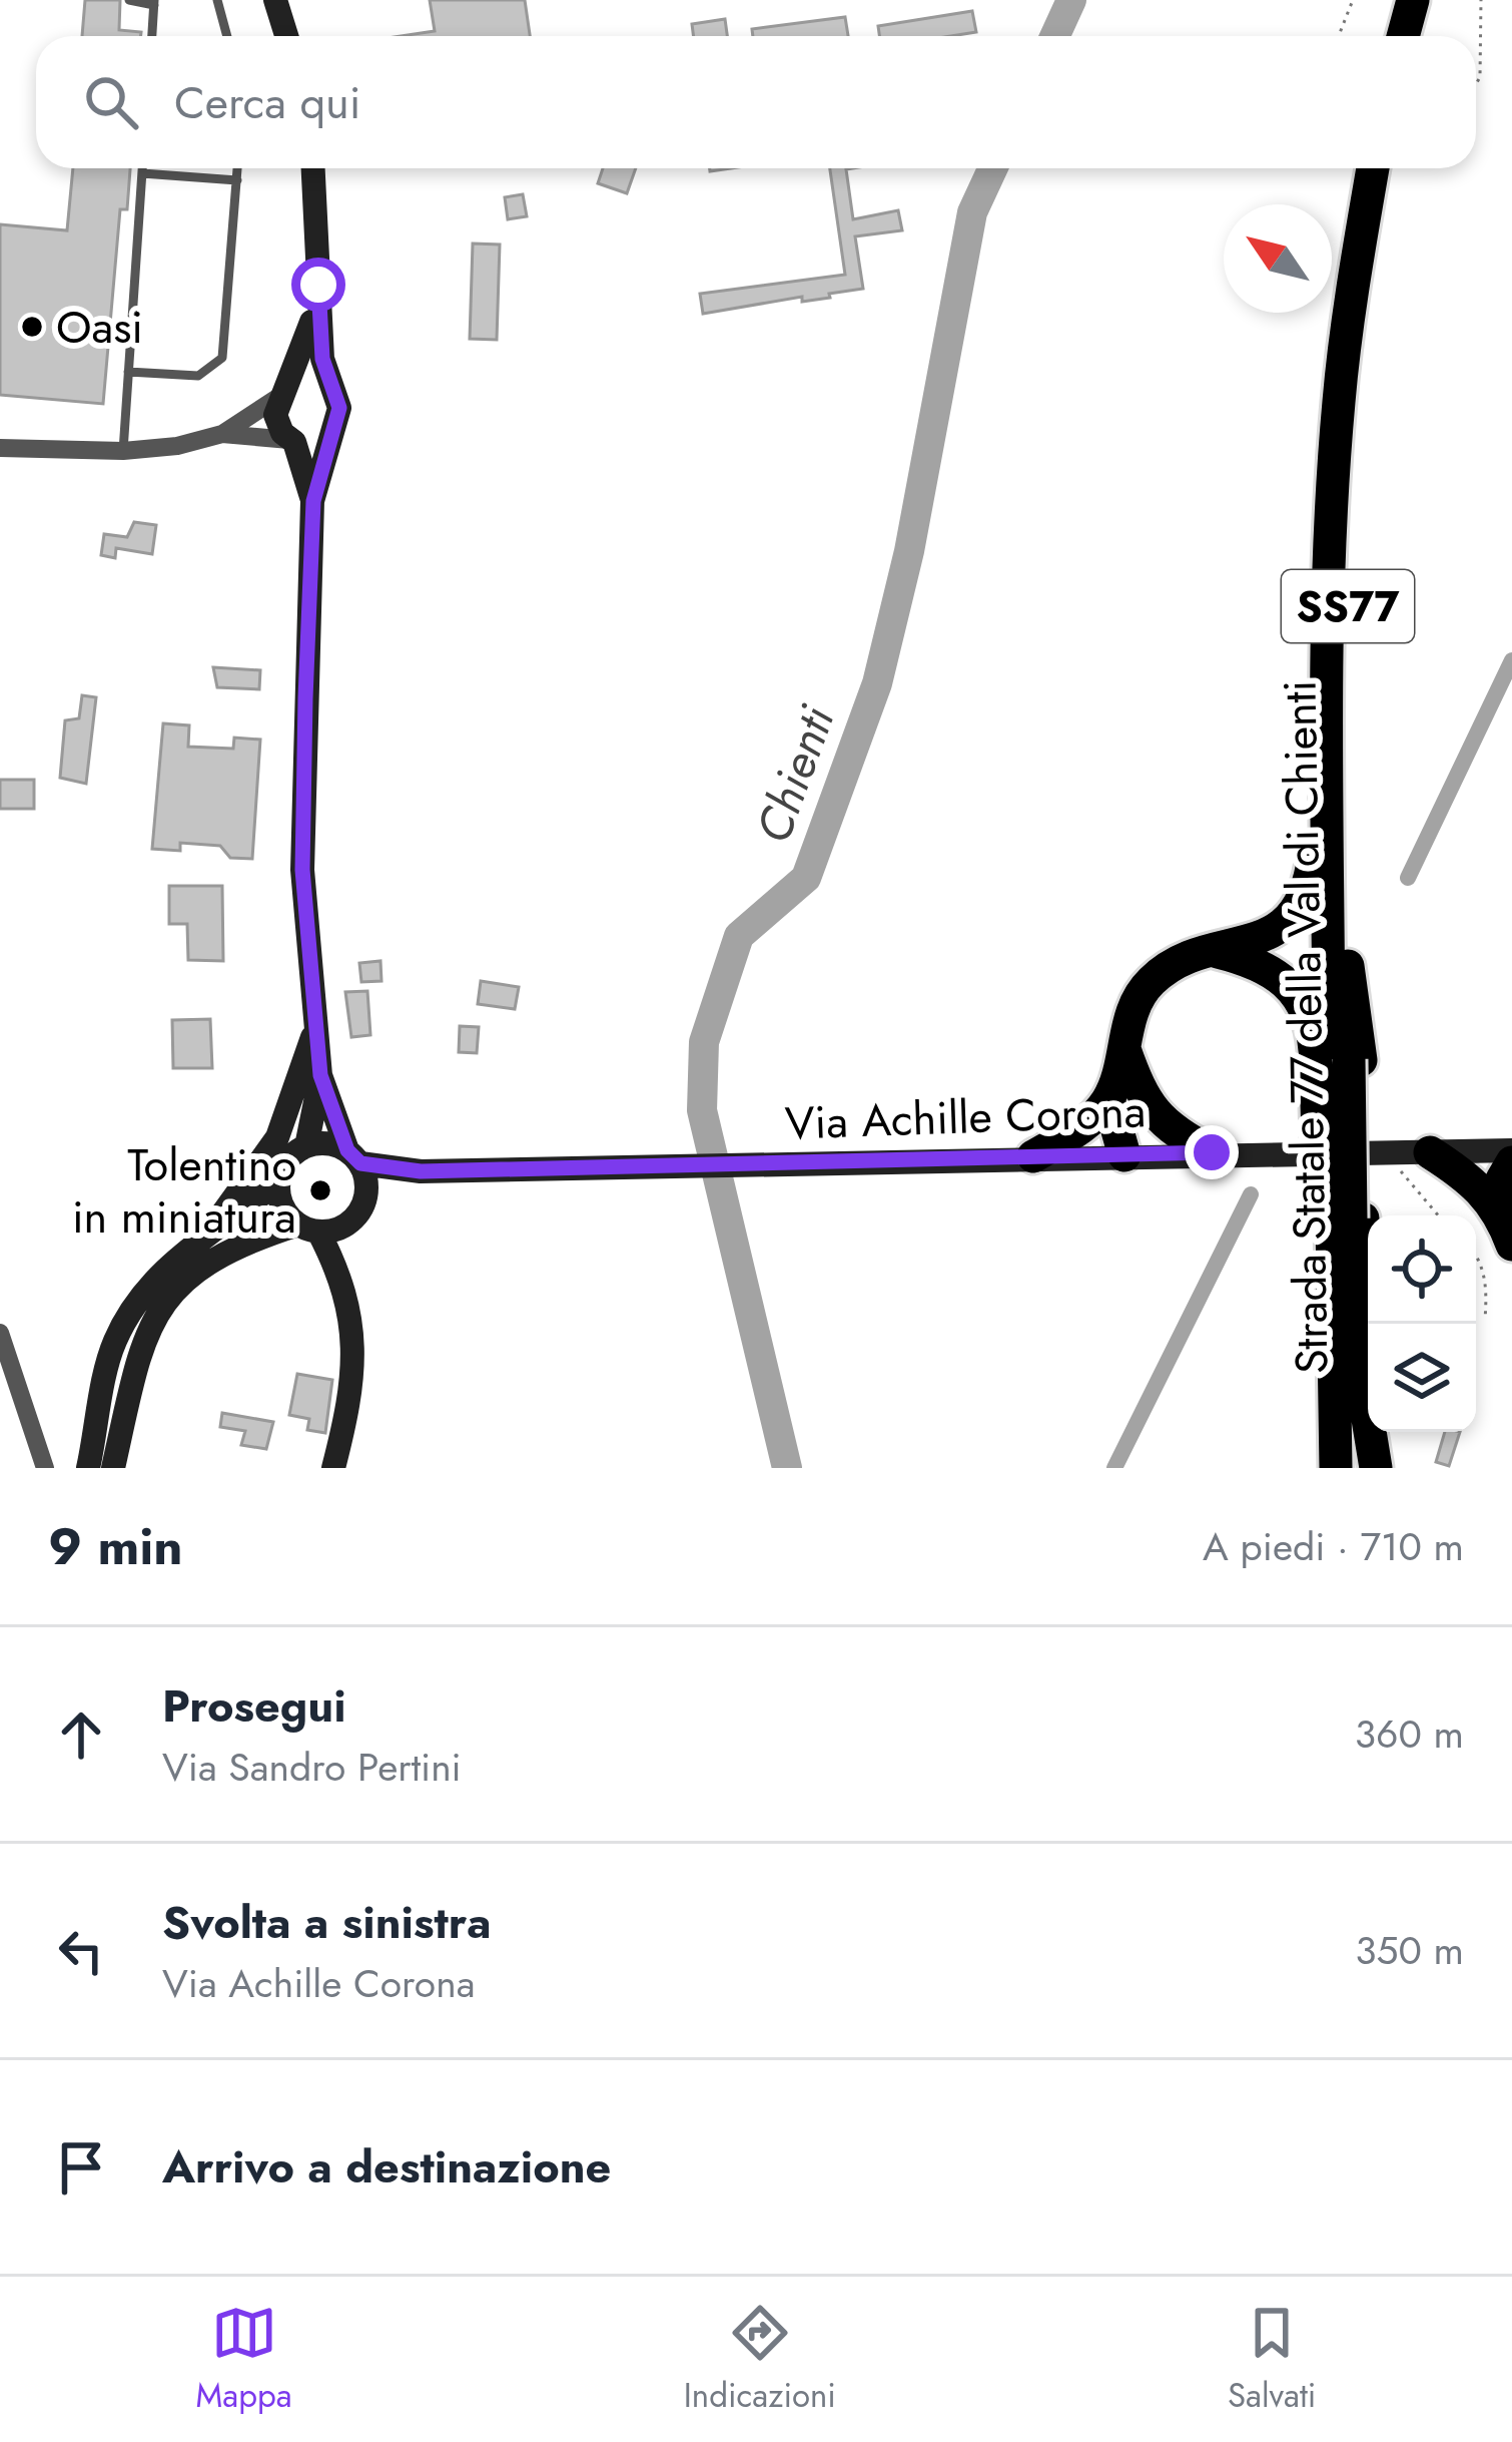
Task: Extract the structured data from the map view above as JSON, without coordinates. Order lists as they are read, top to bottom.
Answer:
{
  "streets": {
    "highway": ["SS77", "Strada Statale 77 della Val di Chienti"],
    "main road": ["Via Achille Corona"]
  },
  "water": ["Chienti"],
  "places": ["Oasi", "Tolentino in miniatura"],
  "north": "top left",
  "page": {
    "search": "Cerca qui",
    "heading": ["9 min", "A piedi · 710 m"],
    "list": [
      ["Prosegui", "Via Sandro Pertini", "360 m"],
      ["Svolta a sinistra", "Via Achille Corona", "350 m"],
      "Arrivo a destinazione"
    ],
    "nav": ["Mappa", "Indicazioni", "Salvati"]
  }
}
